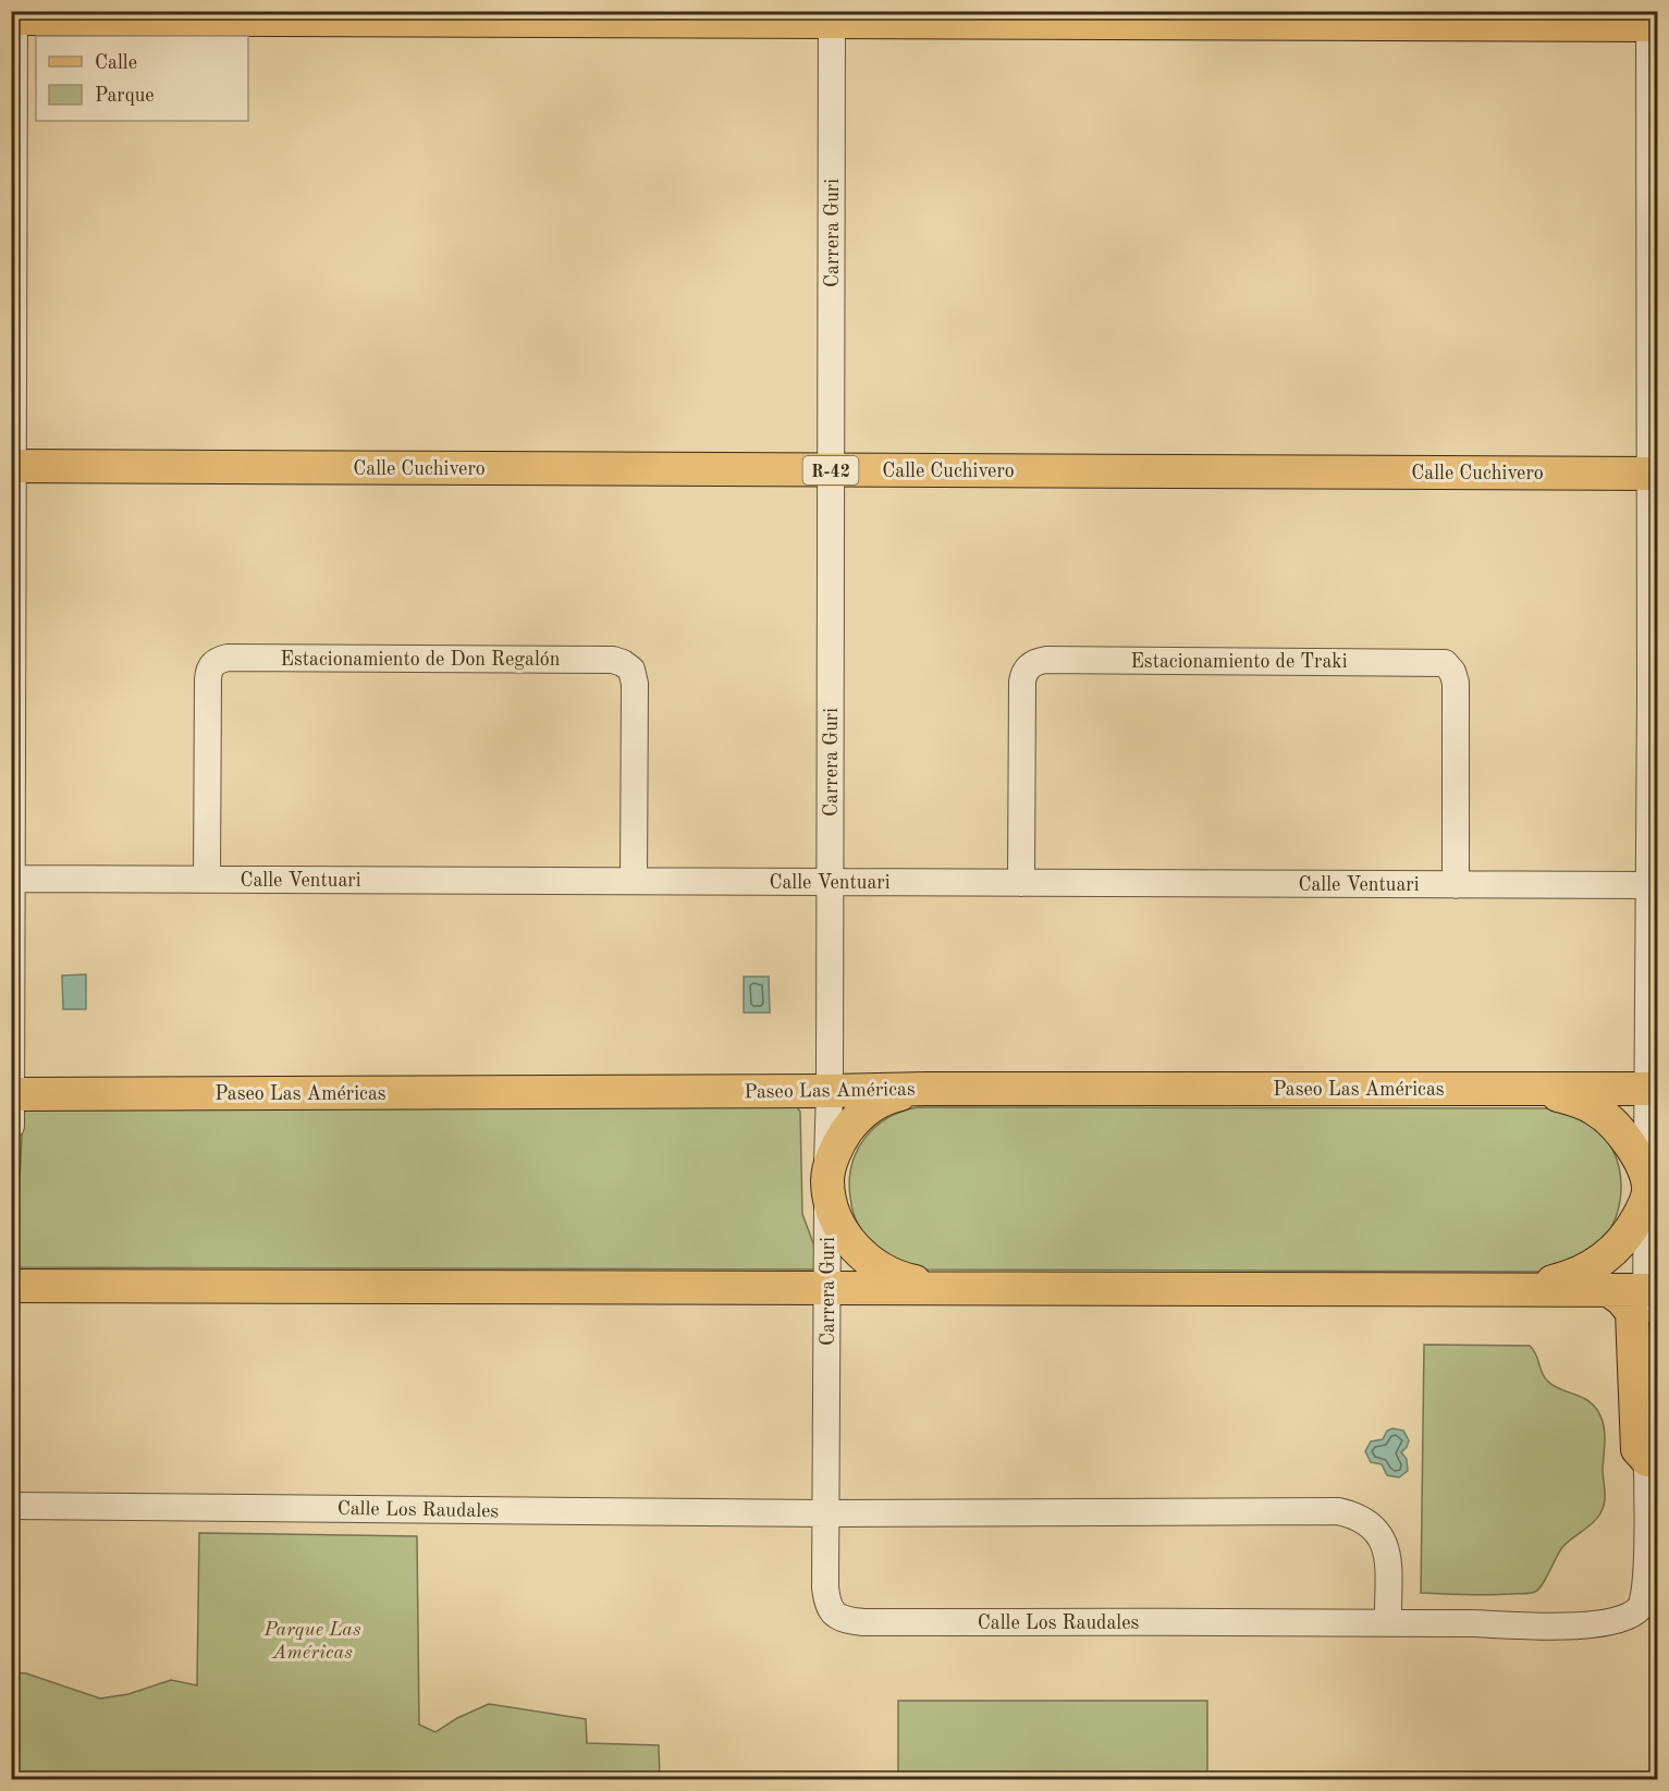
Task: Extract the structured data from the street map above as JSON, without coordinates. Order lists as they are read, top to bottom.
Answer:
{
  "streets": {
    "main road": ["Calle Cuchivero", "R-42", "Paseo Las Américas"],
    "street": [
      "Carrera Guri",
      "Estacionamiento de Don Regalón",
      "Estacionamiento de Traki",
      "Calle Ventuari",
      "Calle Los Raudales"
    ]
  },
  "crossings": [
    ["Carrera Guri", "Calle Cuchivero"],
    ["Carrera Guri", "Calle Ventuari"],
    ["Carrera Guri", "Paseo Las Américas"],
    ["Carrera Guri", "Calle Los Raudales"],
    ["Estacionamiento de Don Regalón", "Calle Ventuari"],
    ["Estacionamiento de Traki", "Calle Ventuari"]
  ],
  "parks": ["Parque Las Américas"],
  "legend": ["Calle", "Parque"]
}
